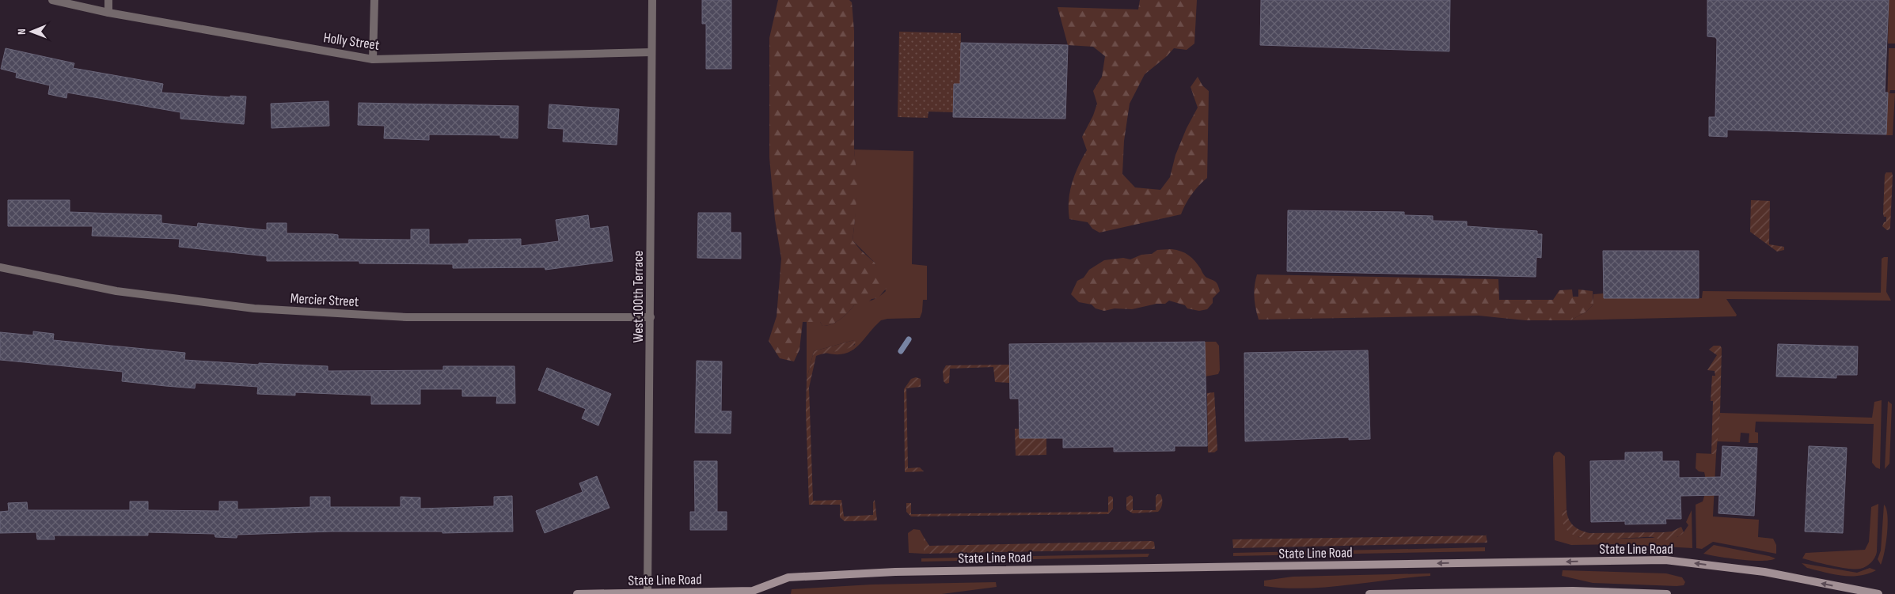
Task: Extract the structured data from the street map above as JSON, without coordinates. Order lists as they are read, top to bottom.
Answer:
{
  "streets": {
    "main road": ["State Line Road"],
    "street": ["Holly Street", "West 100th Terrace", "Mercier Street"]
  },
  "crossings": [
    ["Holly Street", "West 100th Terrace"],
    ["West 100th Terrace", "Mercier Street"],
    ["West 100th Terrace", "State Line Road"]
  ],
  "one_way": ["State Line Road"],
  "north": "left"
}
